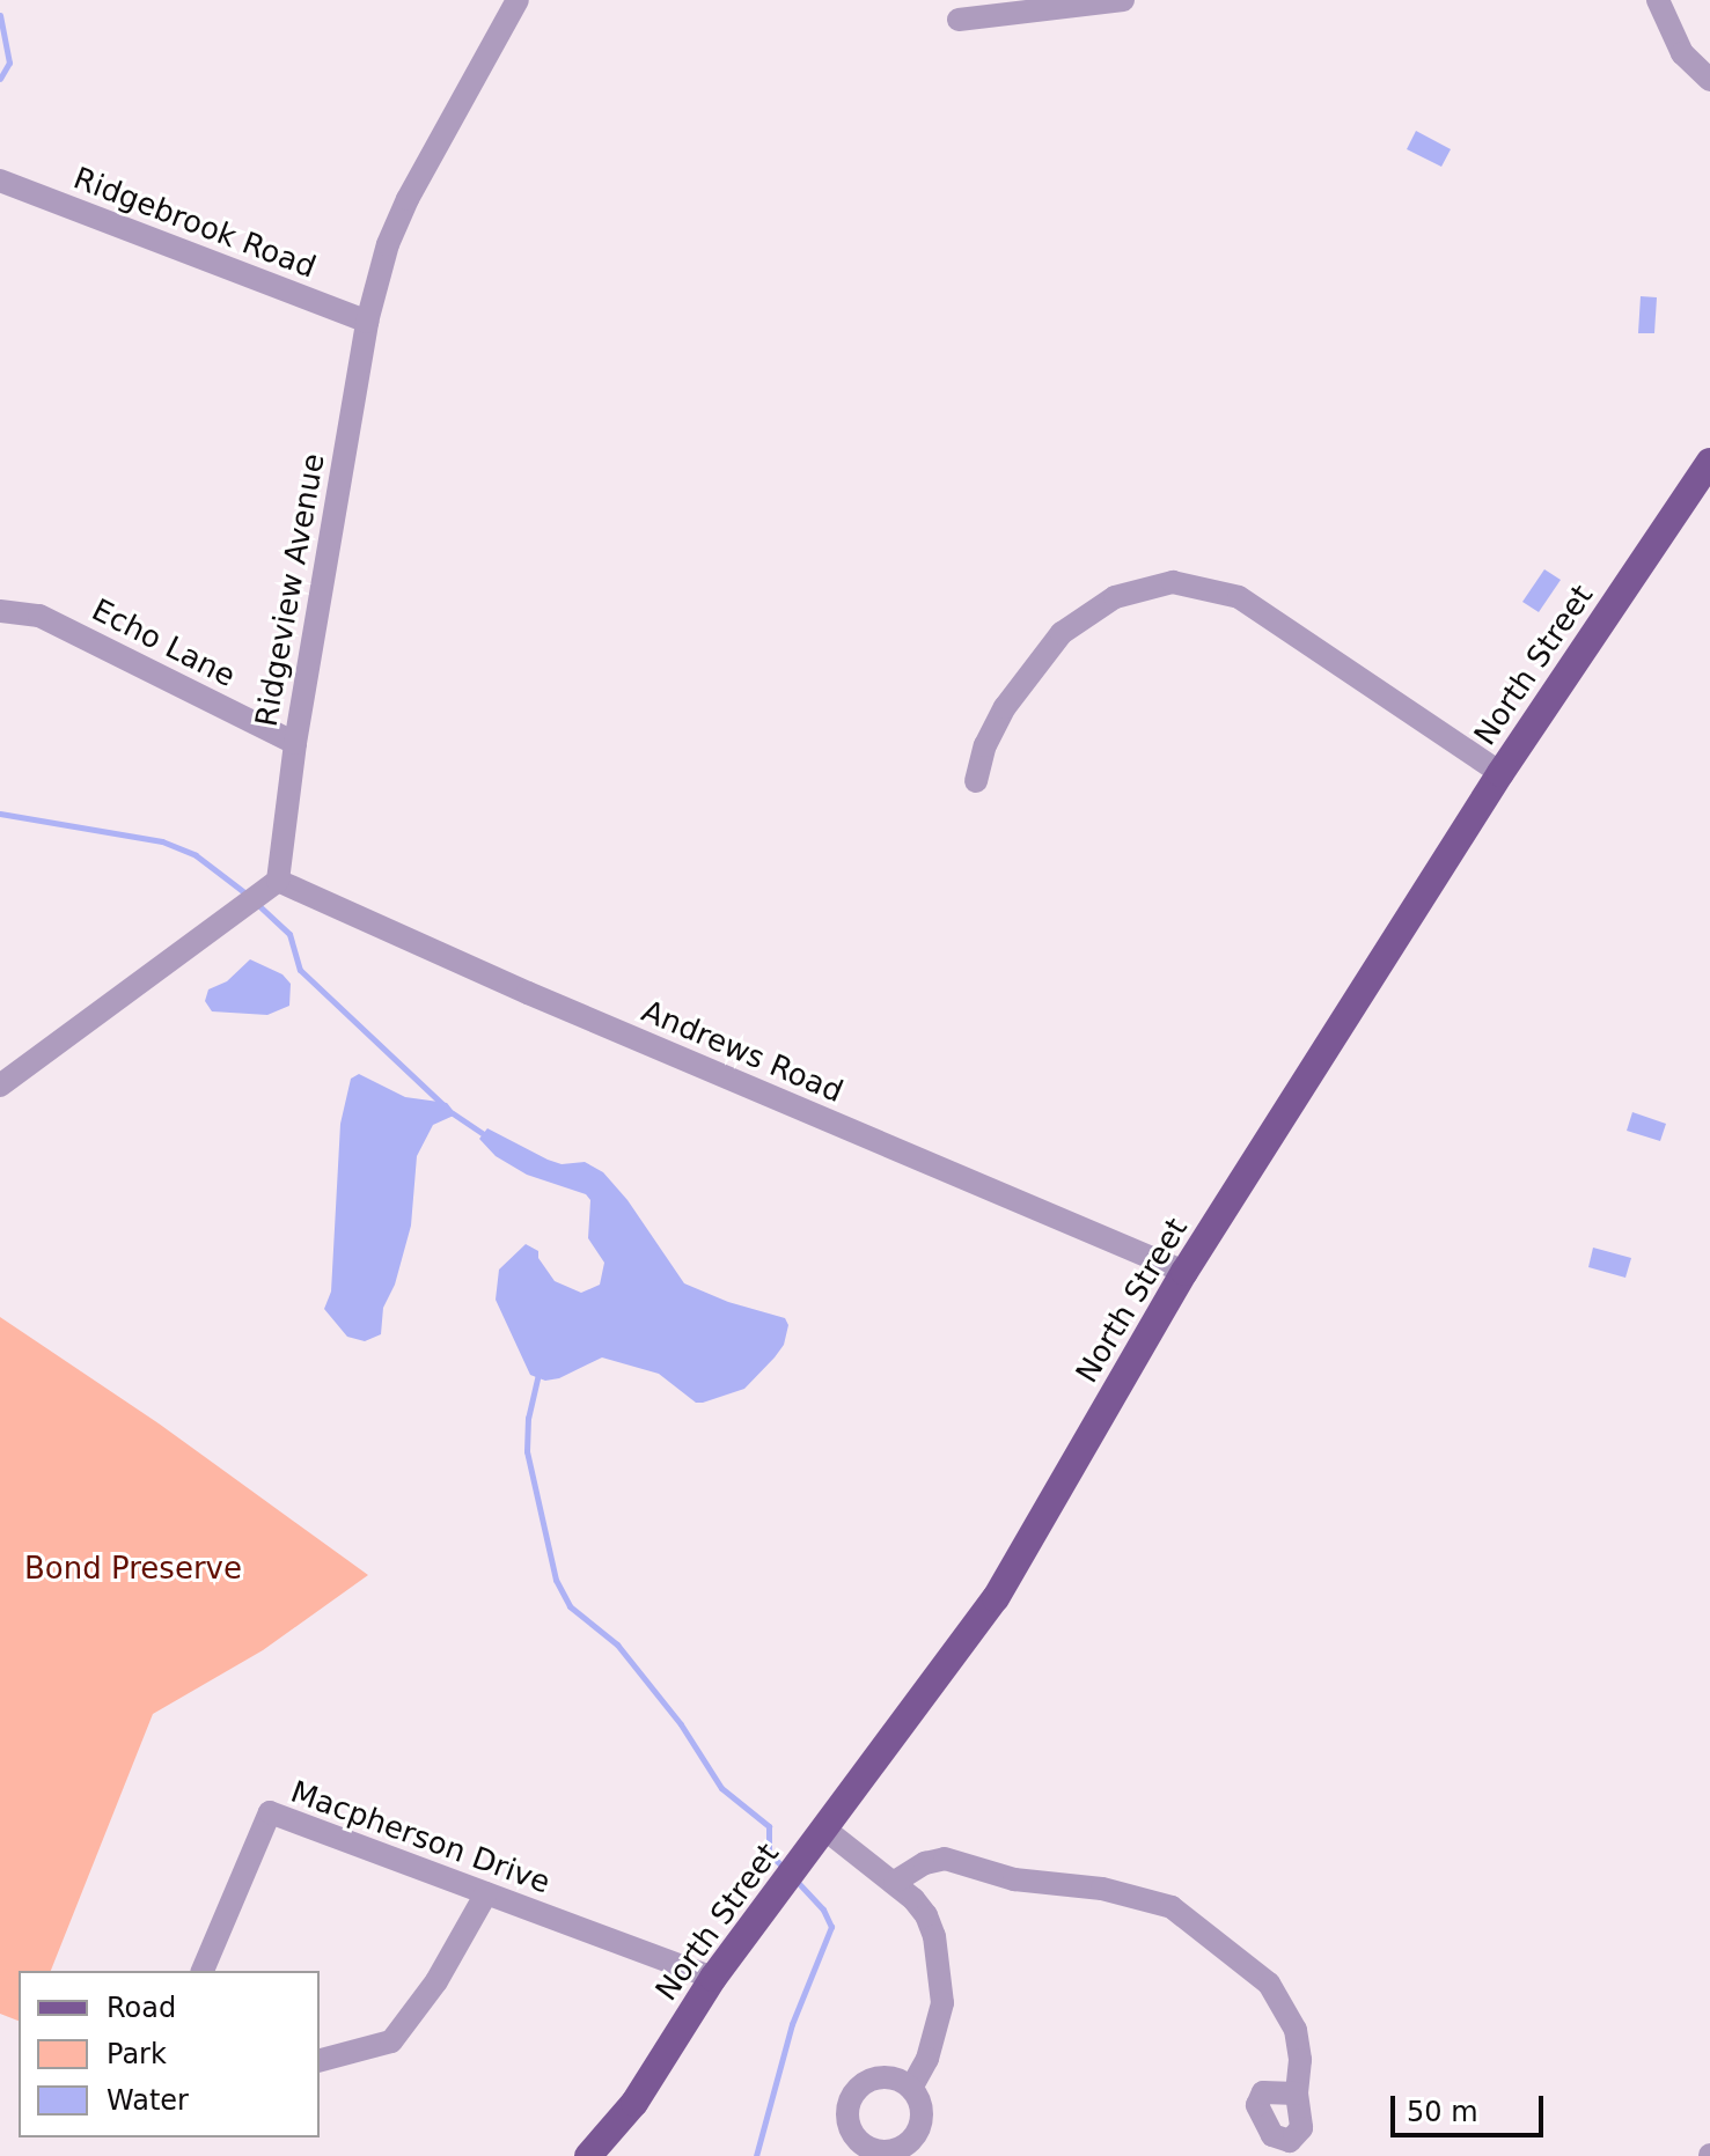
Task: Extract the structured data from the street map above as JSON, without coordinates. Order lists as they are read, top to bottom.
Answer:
{
  "streets": {
    "main road": ["North Street"],
    "street": [
      "Ridgebrook Road",
      "Ridgeview Avenue",
      "Echo Lane",
      "Andrews Road",
      "Macpherson Drive"
    ]
  },
  "crossings": [
    ["Ridgebrook Road", "Ridgeview Avenue"],
    ["Ridgeview Avenue", "Echo Lane"],
    ["Ridgeview Avenue", "Andrews Road"],
    ["North Street", "Andrews Road"],
    ["North Street", "Macpherson Drive"]
  ],
  "parks": ["Bond Preserve"],
  "legend": ["Road", "Park", "Water"],
  "scale_bar": "50 m"
}
